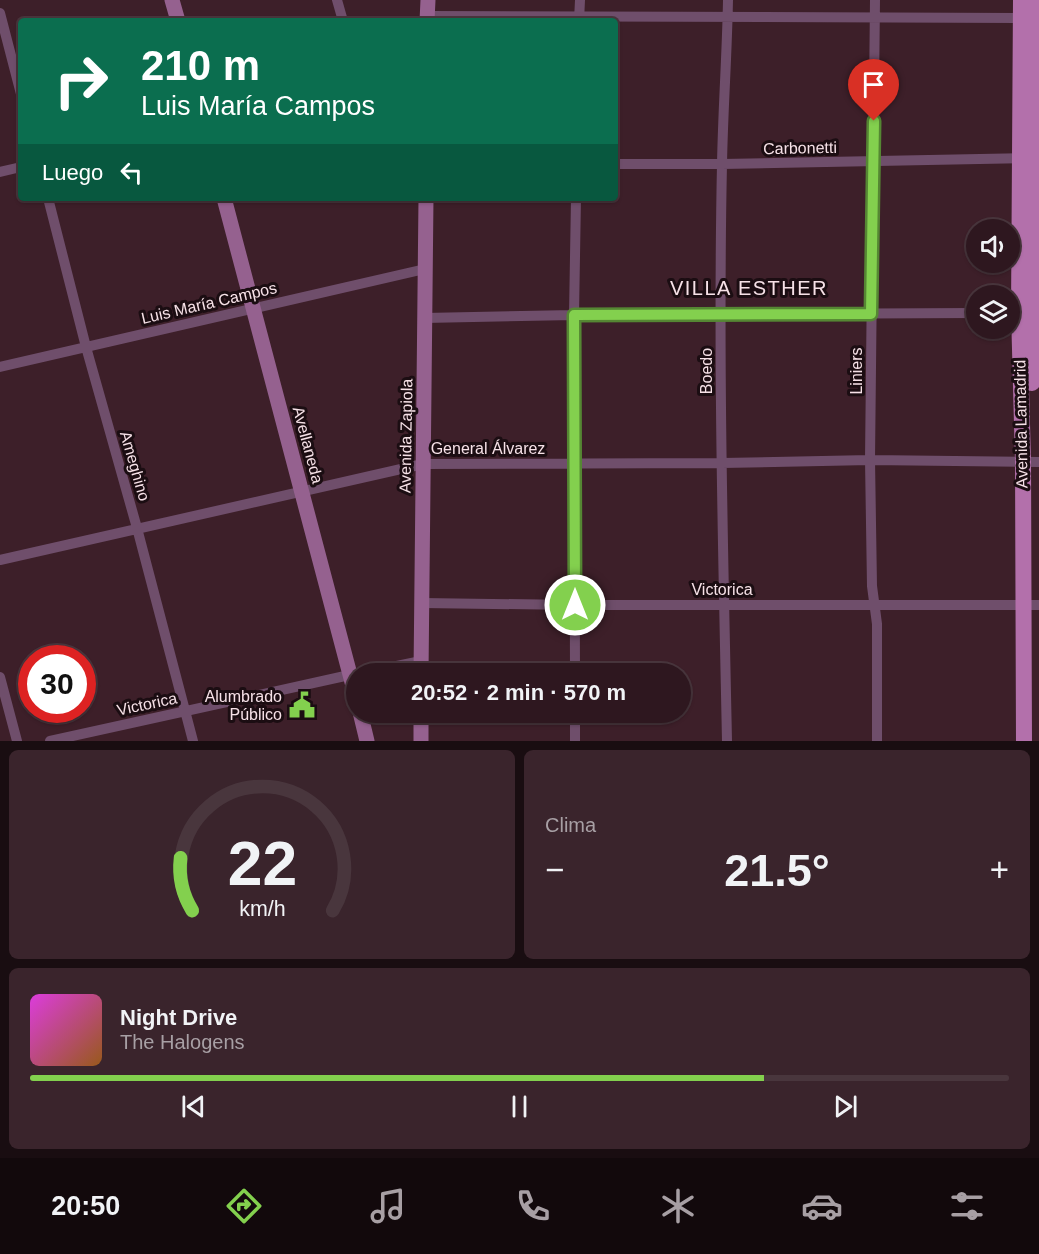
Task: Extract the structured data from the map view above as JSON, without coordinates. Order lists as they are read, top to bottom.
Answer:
{
  "streets": {
    "main road": ["Avenida Lamadrid"],
    "street": [
      "Carbonetti",
      "Luis María Campos",
      "Boedo",
      "Liniers",
      "Avenida Zapiola",
      "Avellaneda",
      "General Álvarez",
      "Ameghino",
      "Victorica"
    ]
  },
  "crossings": [
    ["Carbonetti", "Boedo"],
    ["Carbonetti", "Liniers"],
    ["Carbonetti", "Avenida Lamadrid"],
    ["Luis María Campos", "Avenida Zapiola"],
    ["Luis María Campos", "Avellaneda"],
    ["Luis María Campos", "Ameghino"],
    ["Boedo", "General Álvarez"],
    ["Boedo", "Victorica"],
    ["Liniers", "General Álvarez"],
    ["Liniers", "Victorica"],
    ["Avenida Lamadrid", "General Álvarez"],
    ["Avenida Lamadrid", "Victorica"],
    ["Avenida Zapiola", "General Álvarez"],
    ["Avenida Zapiola", "Victorica"],
    ["Avellaneda", "General Álvarez"],
    ["General Álvarez", "Ameghino"],
    ["Ameghino", "Victorica"]
  ],
  "districts": ["VILLA ESTHER"],
  "places": {
    "public building": ["Alumbrado Público"]
  },
  "page": {
    "turn": ["210 m", "Luis María Campos"],
    "then": "Luego",
    "limit": "30",
    "trip": "20:52 · 2 min · 570 m",
    "tile": "Clima",
    "heat": ["−", "21.5°", "+"],
    "song": ["Night Drive", "The Halogens"],
    "tabs": "20:50",
    "gauge": ["22", "km/h"]
  }
}
